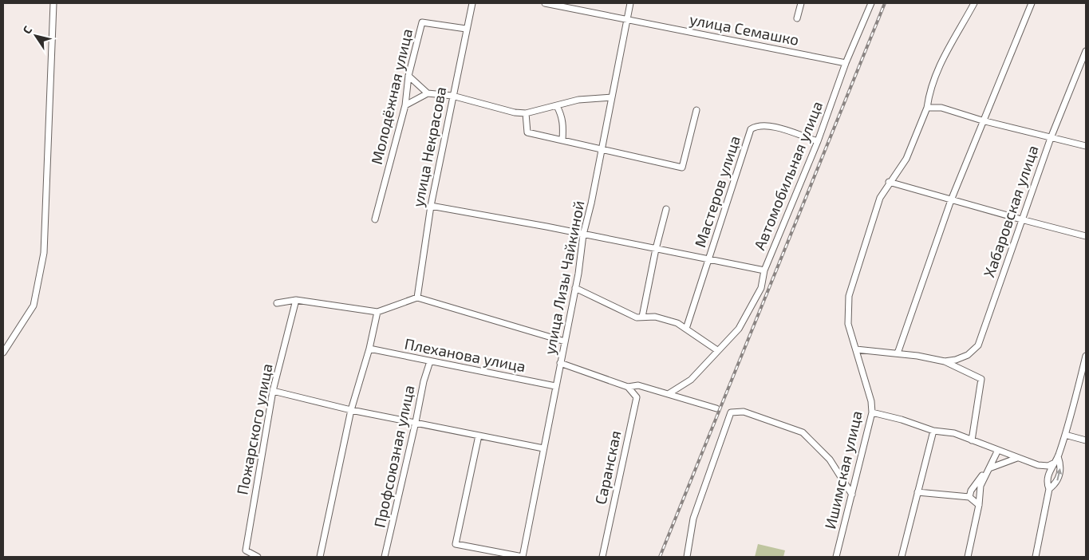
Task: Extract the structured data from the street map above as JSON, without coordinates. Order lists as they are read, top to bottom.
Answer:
{
  "streets": {
    "street": [
      "улица Семашко",
      "Молодёжная улица",
      "улица Некрасова",
      "Автомобильная улица",
      "Мастеров улица",
      "Хабаровская улица",
      "улица Лизы Чайкиной",
      "Плеханова улица",
      "Пожарского улица",
      "Профсоюзная улица",
      "Саранская",
      "Ишимская улица"
    ]
  },
  "crossings": [
    ["улица Семашко", "Автомобильная улица"],
    ["улица Семашко", "улица Лизы Чайкиной"],
    ["Молодёжная улица", "улица Некрасова"],
    ["Автомобильная улица", "Мастеров улица"],
    ["Хабаровская улица", "Ишимская улица"],
    ["улица Лизы Чайкиной", "Плеханова улица"],
    ["Плеханова улица", "Профсоюзная улица"]
  ],
  "north": "top left"
}
